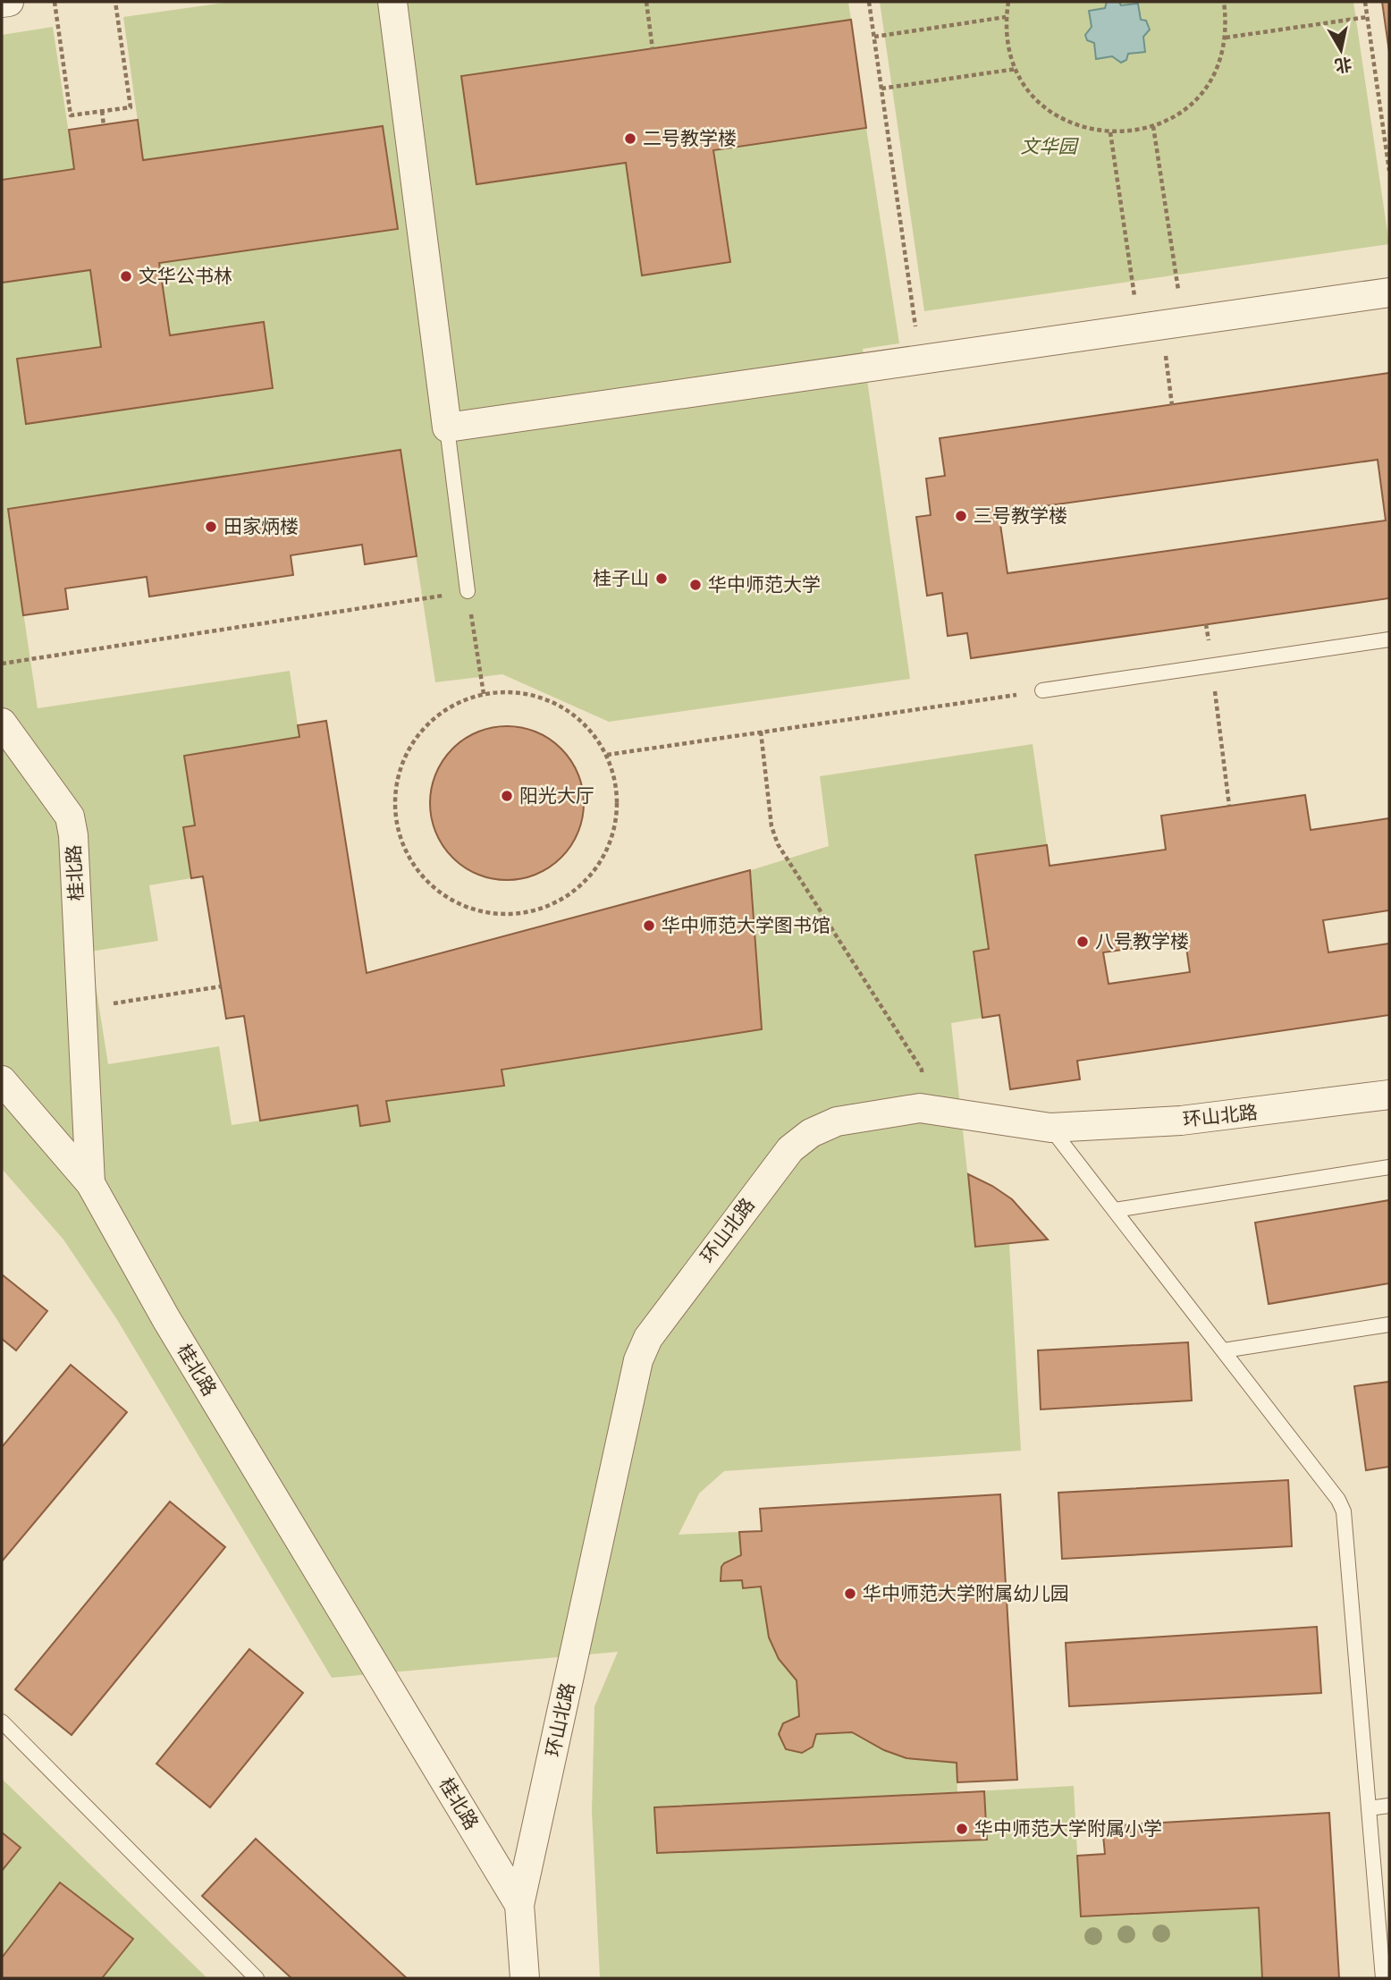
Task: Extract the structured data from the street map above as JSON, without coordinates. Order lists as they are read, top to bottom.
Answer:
{
  "streets": {
    "street": ["桂北路", "环山北路"]
  },
  "crossings": [
    ["桂北路", "环山北路"]
  ],
  "parks": ["文华园"],
  "places": [
    "二号教学楼",
    "文华公书林",
    "三号教学楼",
    "田家炳楼",
    "桂子山",
    "华中师范大学",
    "阳光大厅",
    "华中师范大学图书馆",
    "八号教学楼",
    "华中师范大学附属幼儿园",
    "华中师范大学附属小学"
  ],
  "north": "bottom"
}
